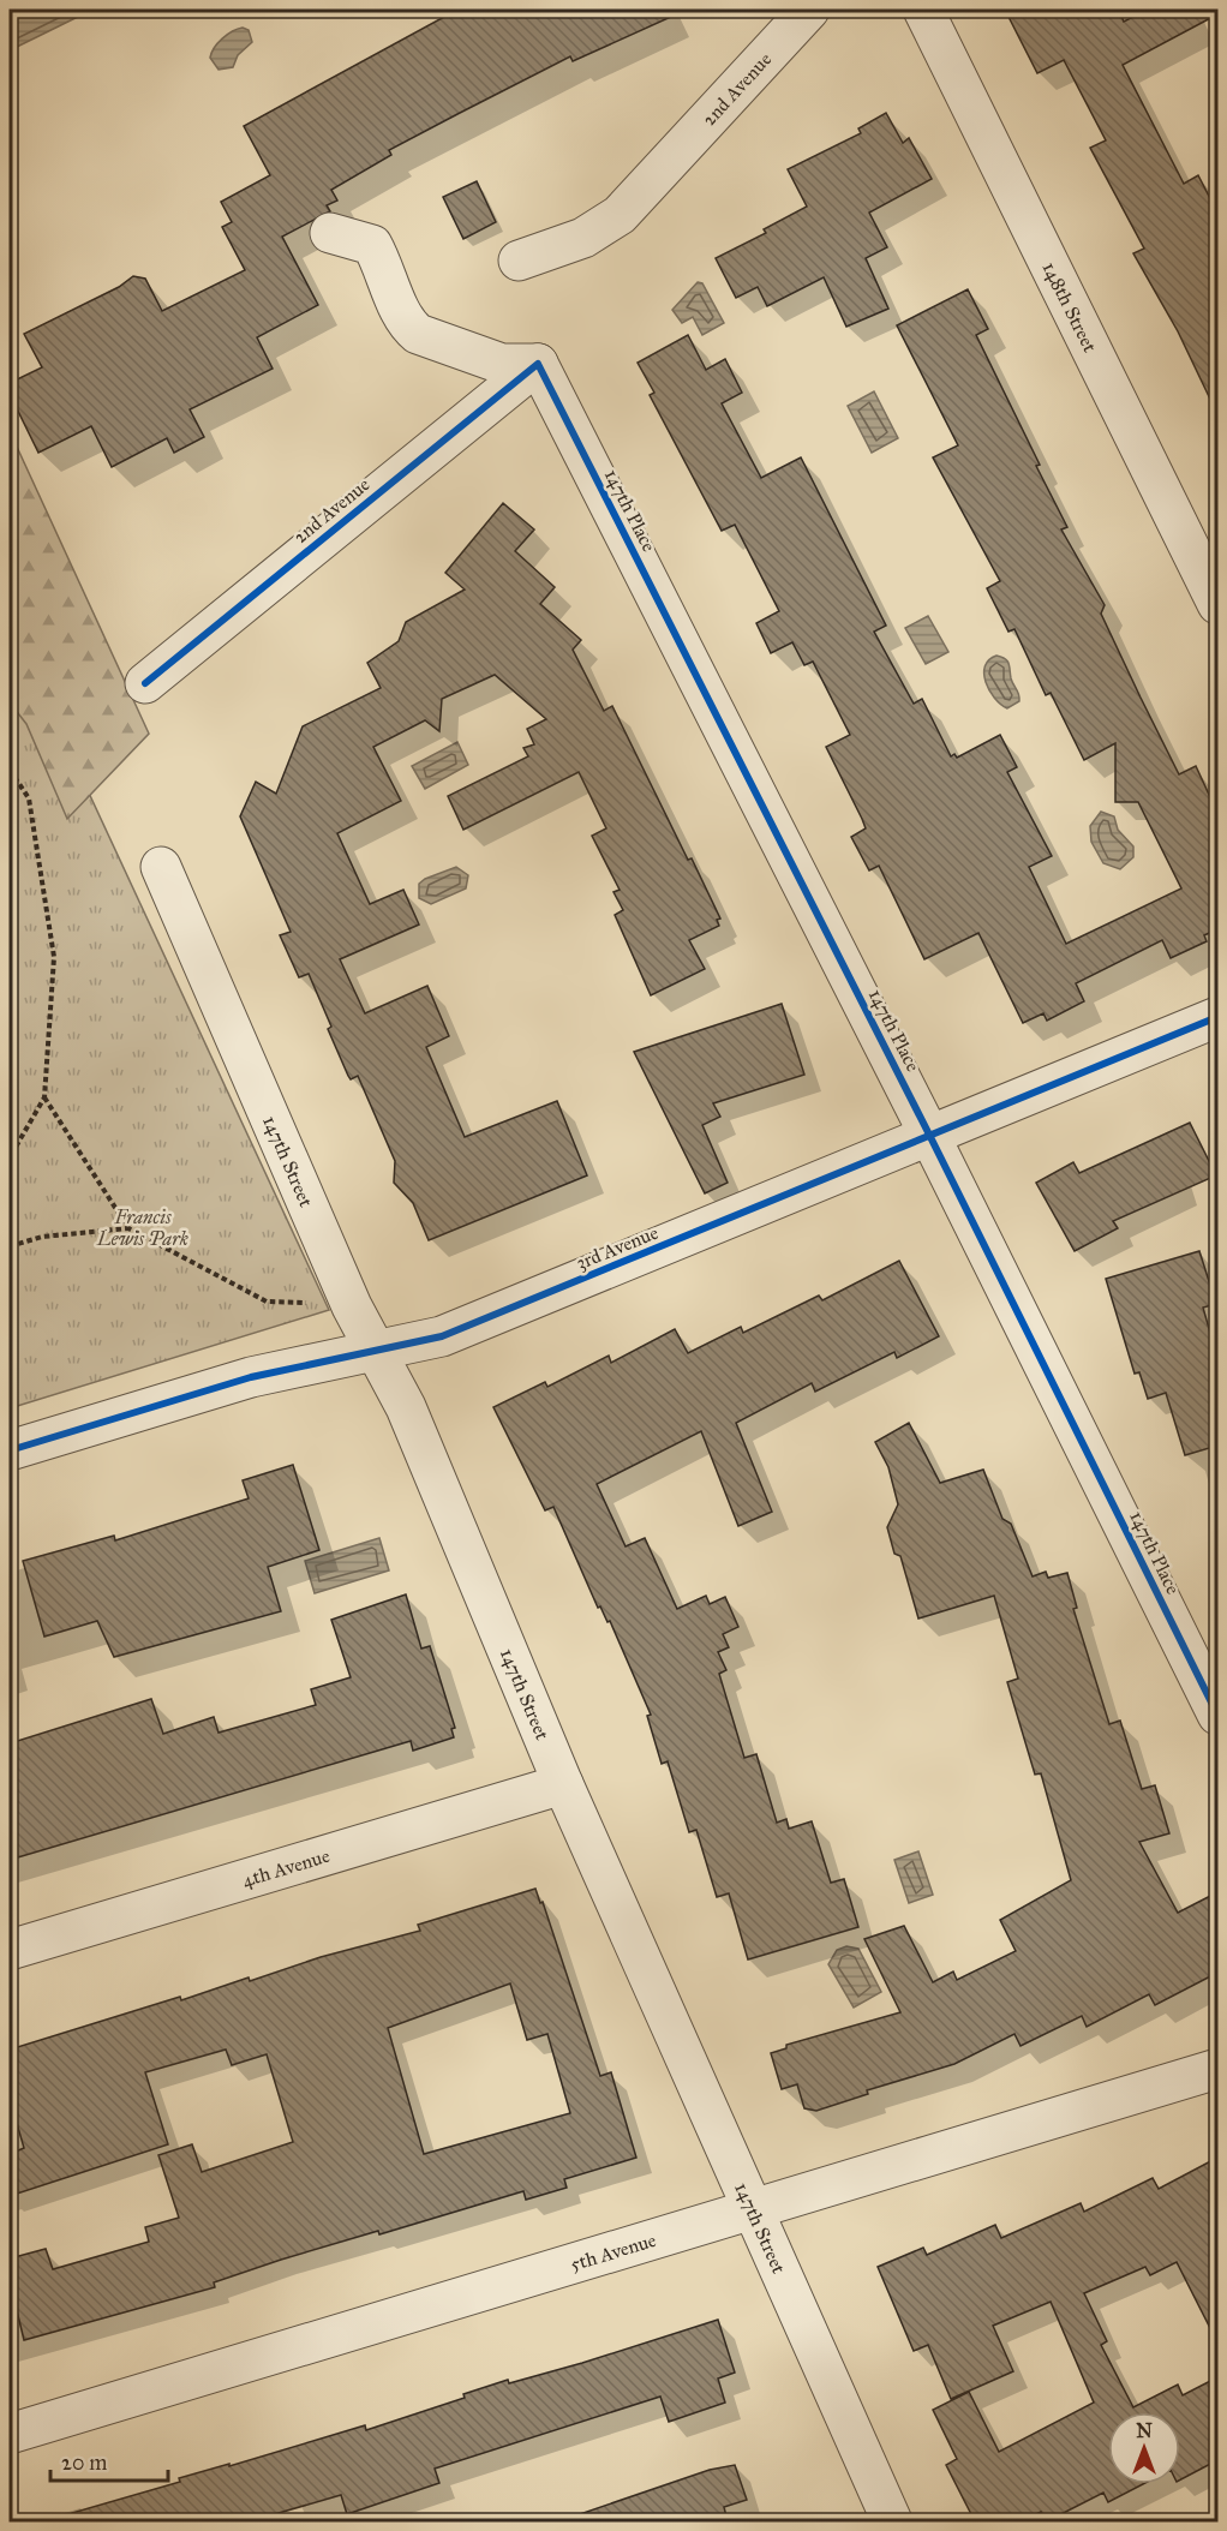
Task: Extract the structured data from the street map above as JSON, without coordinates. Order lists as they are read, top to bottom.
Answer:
{
  "streets": {
    "street": [
      "2nd Avenue",
      "148th Street",
      "147th Place",
      "147th Street",
      "3rd Avenue",
      "4th Avenue",
      "5th Avenue"
    ]
  },
  "crossings": [
    ["2nd Avenue", "147th Place"],
    ["147th Place", "3rd Avenue"],
    ["147th Street", "3rd Avenue"],
    ["147th Street", "4th Avenue"],
    ["147th Street", "5th Avenue"]
  ],
  "parks": ["Francis Lewis Park"],
  "scale_bar": "20 m",
  "north": "top"
}
